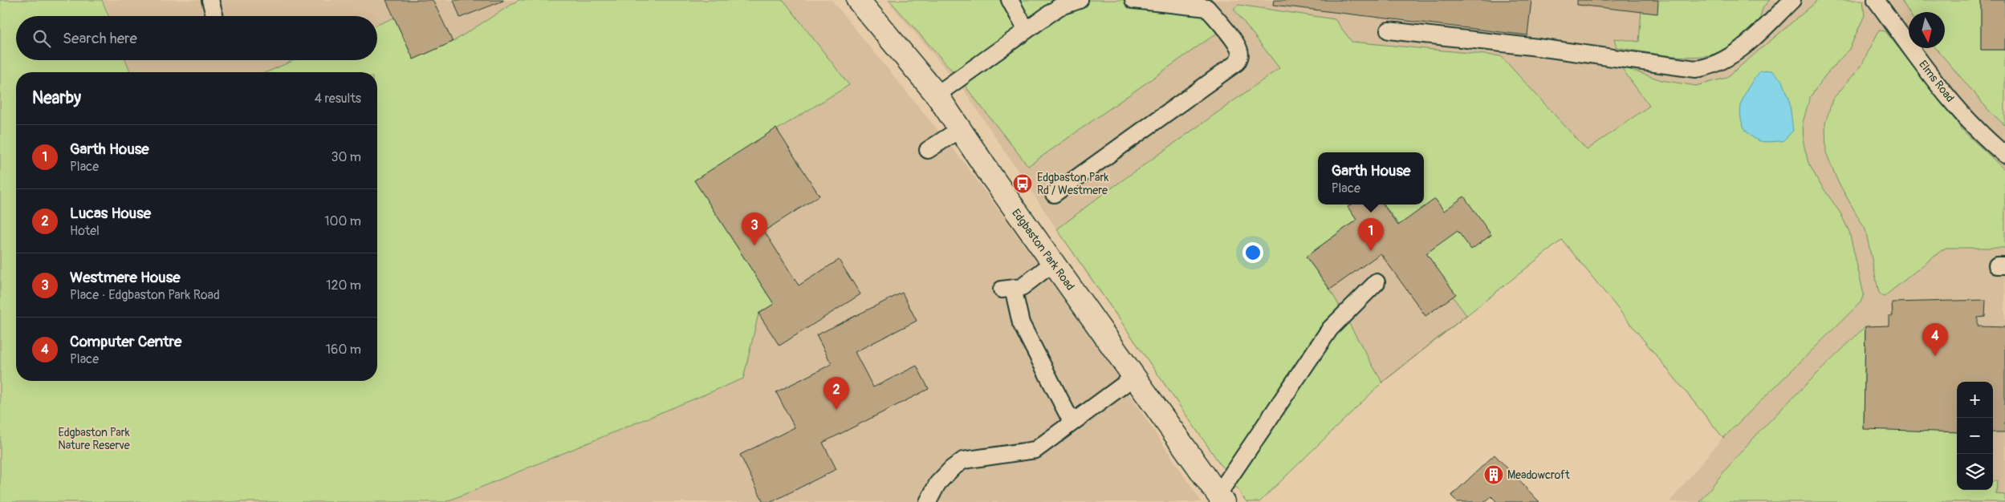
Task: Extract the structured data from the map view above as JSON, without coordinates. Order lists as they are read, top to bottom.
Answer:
{
  "streets": {
    "street": ["Edgbaston Park Road"],
    "lane": ["Elms Road"]
  },
  "parks": ["Edgbaston Park Nature Reserve"],
  "places": {
    "bus stop": ["Edgbaston Park Rd / Westmere"],
    "building": ["Meadowcroft"]
  },
  "north": "bottom",
  "page": {
    "search": "Search here",
    "heading": ["Nearby", "4 results"],
    "list": [
      {
        "mark": "1",
        "name": "Garth House",
        "note": "Place",
        "value": "30 m"
      },
      {
        "mark": "2",
        "name": "Lucas House",
        "note": "Hotel",
        "value": "100 m"
      },
      {
        "mark": "3",
        "name": "Westmere House",
        "note": "Place · Edgbaston Park Road",
        "value": "120 m"
      },
      {
        "mark": "4",
        "name": "Computer Centre",
        "note": "Place",
        "value": "160 m"
      }
    ],
    "popup": ["Garth House", "Place"],
    "pins": [
      "3",
      "1",
      "4",
      "2"
    ],
    "map_buttons": ["+", "−"]
  }
}
